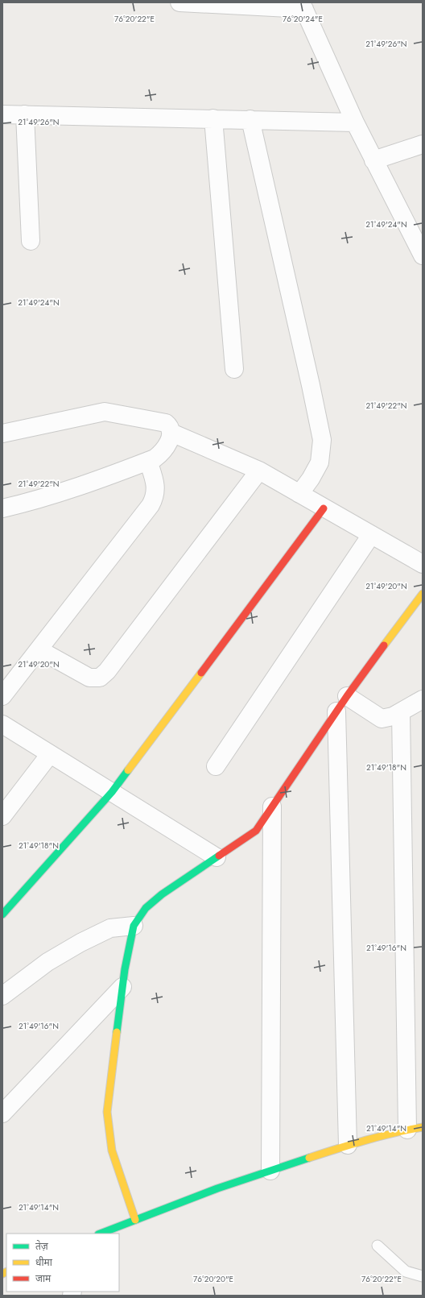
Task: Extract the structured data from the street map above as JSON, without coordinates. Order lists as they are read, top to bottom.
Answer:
{
  "legend": ["तेज़", "धीमा", "जाम"],
  "coordinates": [
    "76°20'22\"E",
    "76°20'24\"E",
    "21°49'26\"N",
    "21°49'24\"N",
    "21°49'22\"N",
    "21°49'20\"N",
    "21°49'18\"N",
    "21°49'16\"N",
    "21°49'14\"N",
    "76°20'20\"E"
  ]
}
